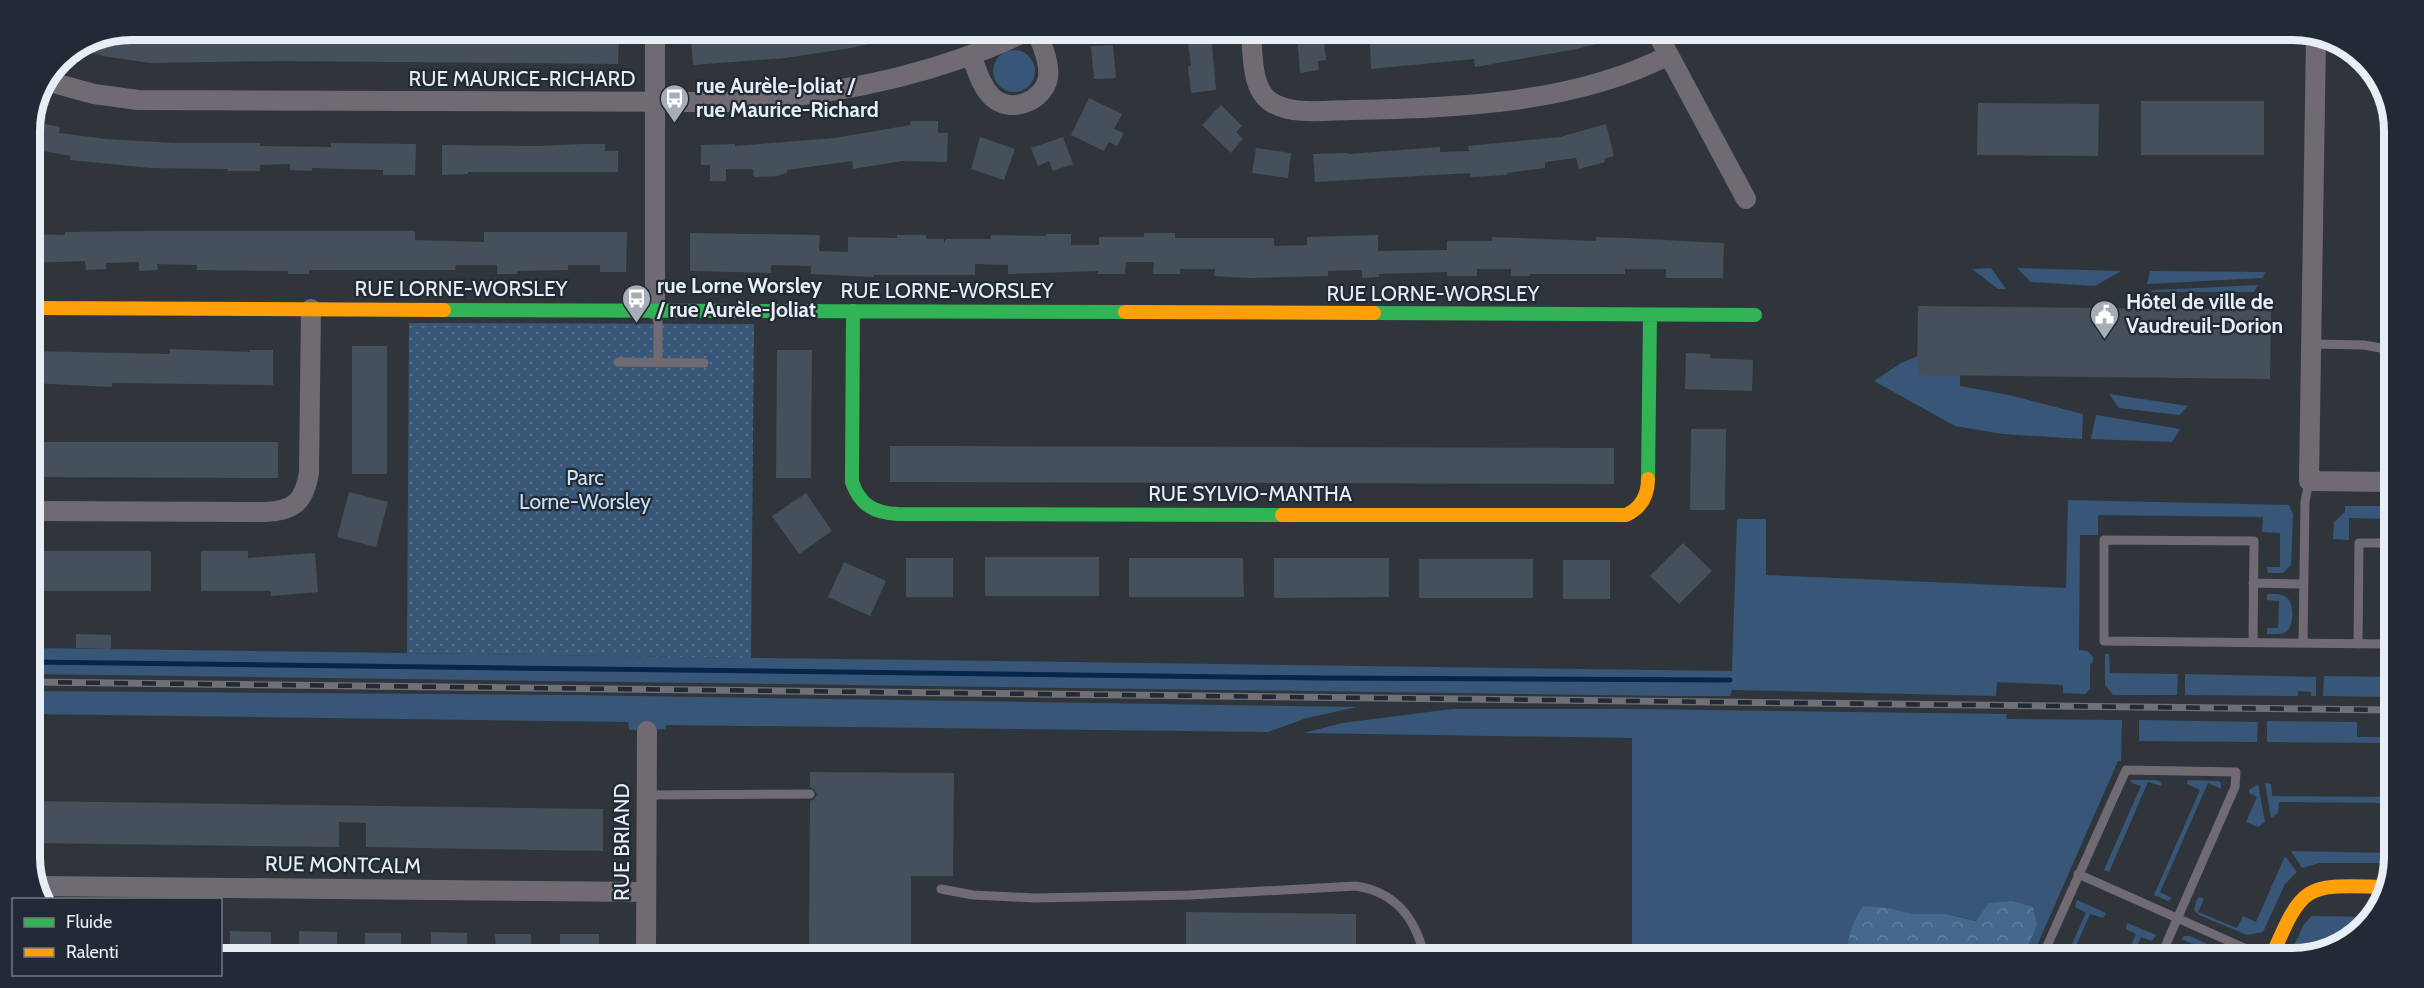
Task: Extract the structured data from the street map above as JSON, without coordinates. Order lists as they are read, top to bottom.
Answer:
{
  "streets": {
    "street": [
      "RUE MAURICE-RICHARD",
      "RUE LORNE-WORSLEY",
      "RUE SYLVIO-MANTHA",
      "RUE BRIAND",
      "RUE MONTCALM"
    ]
  },
  "crossings": [
    ["RUE LORNE-WORSLEY", "RUE SYLVIO-MANTHA"],
    ["RUE BRIAND", "RUE MONTCALM"]
  ],
  "parks": ["Parc Lorne-Worsley"],
  "places": {
    "bus stop": ["rue Aurèle-Joliat / rue Maurice-Richard", "rue Lorne Worsley / rue Aurèle-Joliat"],
    "public building": ["Hôtel de ville de Vaudreuil-Dorion"]
  },
  "legend": ["Fluide", "Ralenti"]
}
